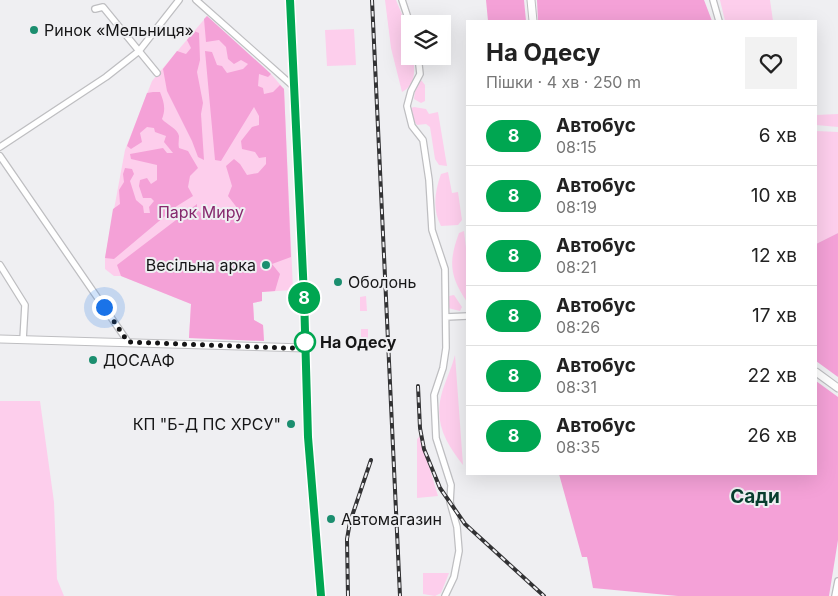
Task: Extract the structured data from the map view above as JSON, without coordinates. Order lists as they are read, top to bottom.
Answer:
{
  "districts": ["Сади"],
  "parks": ["Парк Миру"],
  "places": [
    "Ринок «Мельниця»",
    "Весільна арка",
    "Оболонь",
    "На Одесу",
    "ДОСААФ",
    "КП \"Б-Д ПС ХРСУ\"",
    "Автомагазин"
  ],
  "lines": ["bus line 8"],
  "page": {
    "on_map": "8",
    "heading": ["На Одесу", "Пішки · 4 хв · 250 m"],
    "list": [
      {
        "mark": "8",
        "name": "Автобус",
        "note": "08:15",
        "value": "6 хв"
      },
      {
        "mark": "8",
        "name": "Автобус",
        "note": "08:19",
        "value": "10 хв"
      },
      {
        "mark": "8",
        "name": "Автобус",
        "note": "08:21",
        "value": "12 хв"
      },
      {
        "mark": "8",
        "name": "Автобус",
        "note": "08:26",
        "value": "17 хв"
      },
      {
        "mark": "8",
        "name": "Автобус",
        "note": "08:31",
        "value": "22 хв"
      },
      {
        "mark": "8",
        "name": "Автобус",
        "note": "08:35",
        "value": "26 хв"
      }
    ]
  }
}
